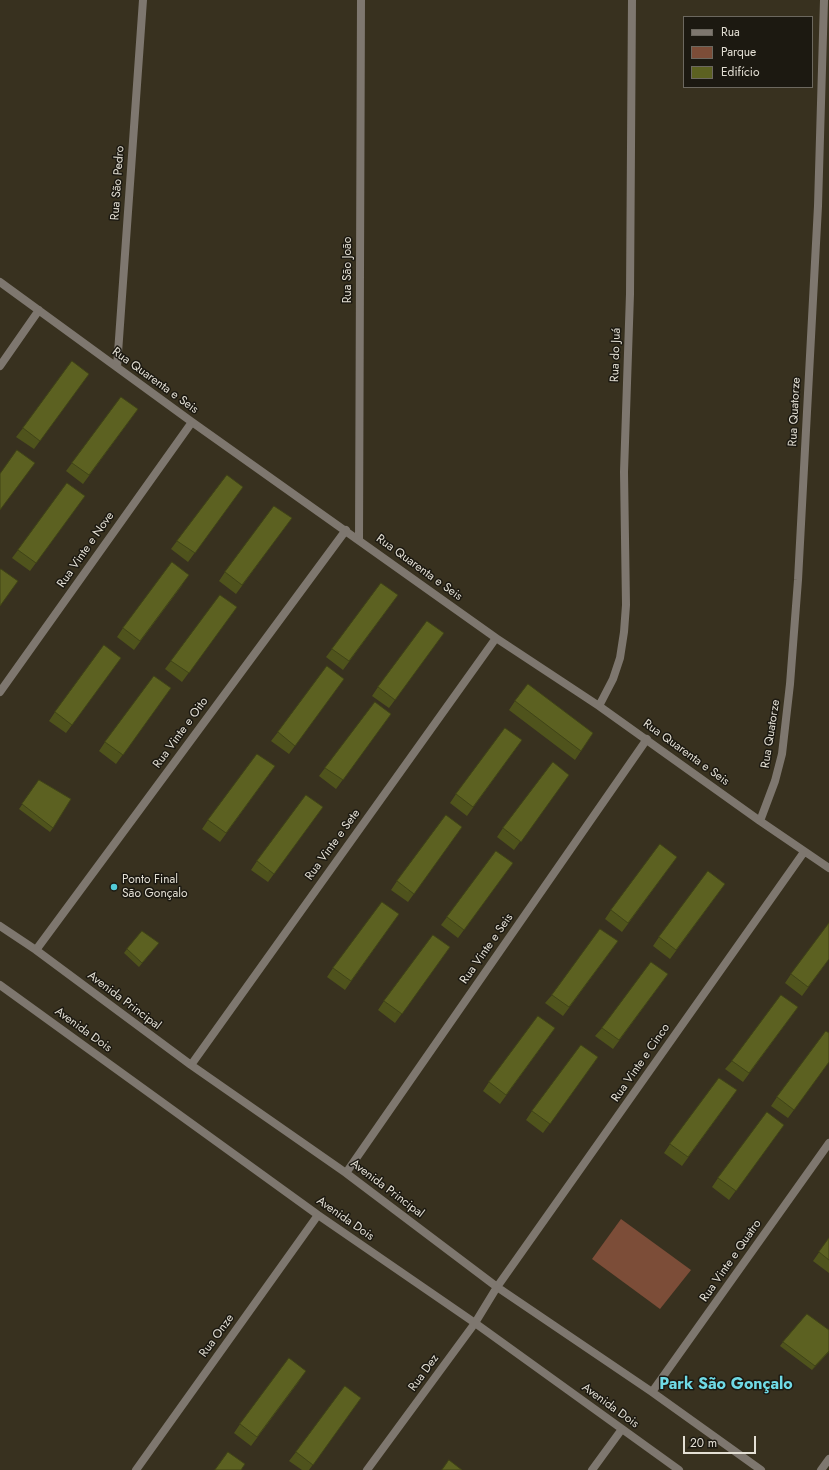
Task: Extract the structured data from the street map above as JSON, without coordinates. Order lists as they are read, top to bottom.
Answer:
{
  "streets": {
    "street": [
      "Rua São Pedro",
      "Rua São João",
      "Rua do Juá",
      "Rua Quarenta e Seis",
      "Rua Quatorze",
      "Rua Vinte e Nove",
      "Rua Vinte e Oito",
      "Rua Vinte e Sete",
      "Rua Vinte e Seis",
      "Avenida Principal",
      "Avenida Dois",
      "Rua Vinte e Cinco",
      "Rua Vinte e Quatro",
      "Rua Onze",
      "Rua Dez"
    ]
  },
  "crossings": [
    ["Rua São Pedro", "Rua Quarenta e Seis"],
    ["Rua São João", "Rua Quarenta e Seis"],
    ["Rua do Juá", "Rua Quarenta e Seis"],
    ["Rua Quarenta e Seis", "Rua Quatorze"],
    ["Rua Quarenta e Seis", "Rua Vinte e Nove"],
    ["Rua Quarenta e Seis", "Rua Vinte e Oito"],
    ["Rua Quarenta e Seis", "Rua Vinte e Sete"],
    ["Rua Quarenta e Seis", "Rua Vinte e Seis"],
    ["Rua Quarenta e Seis", "Rua Vinte e Cinco"],
    ["Rua Vinte e Oito", "Avenida Principal"],
    ["Rua Vinte e Sete", "Avenida Principal"],
    ["Rua Vinte e Seis", "Avenida Principal"],
    ["Avenida Principal", "Rua Vinte e Cinco"],
    ["Avenida Principal", "Rua Vinte e Quatro"],
    ["Avenida Principal", "Rua Dez"],
    ["Avenida Dois", "Rua Onze"],
    ["Avenida Dois", "Rua Dez"],
    ["Rua Vinte e Cinco", "Rua Dez"]
  ],
  "districts": ["Park São Gonçalo"],
  "places": ["Ponto Final São Gonçalo"],
  "legend": ["Rua", "Parque", "Edifício"],
  "scale_bar": "20 m"
}
